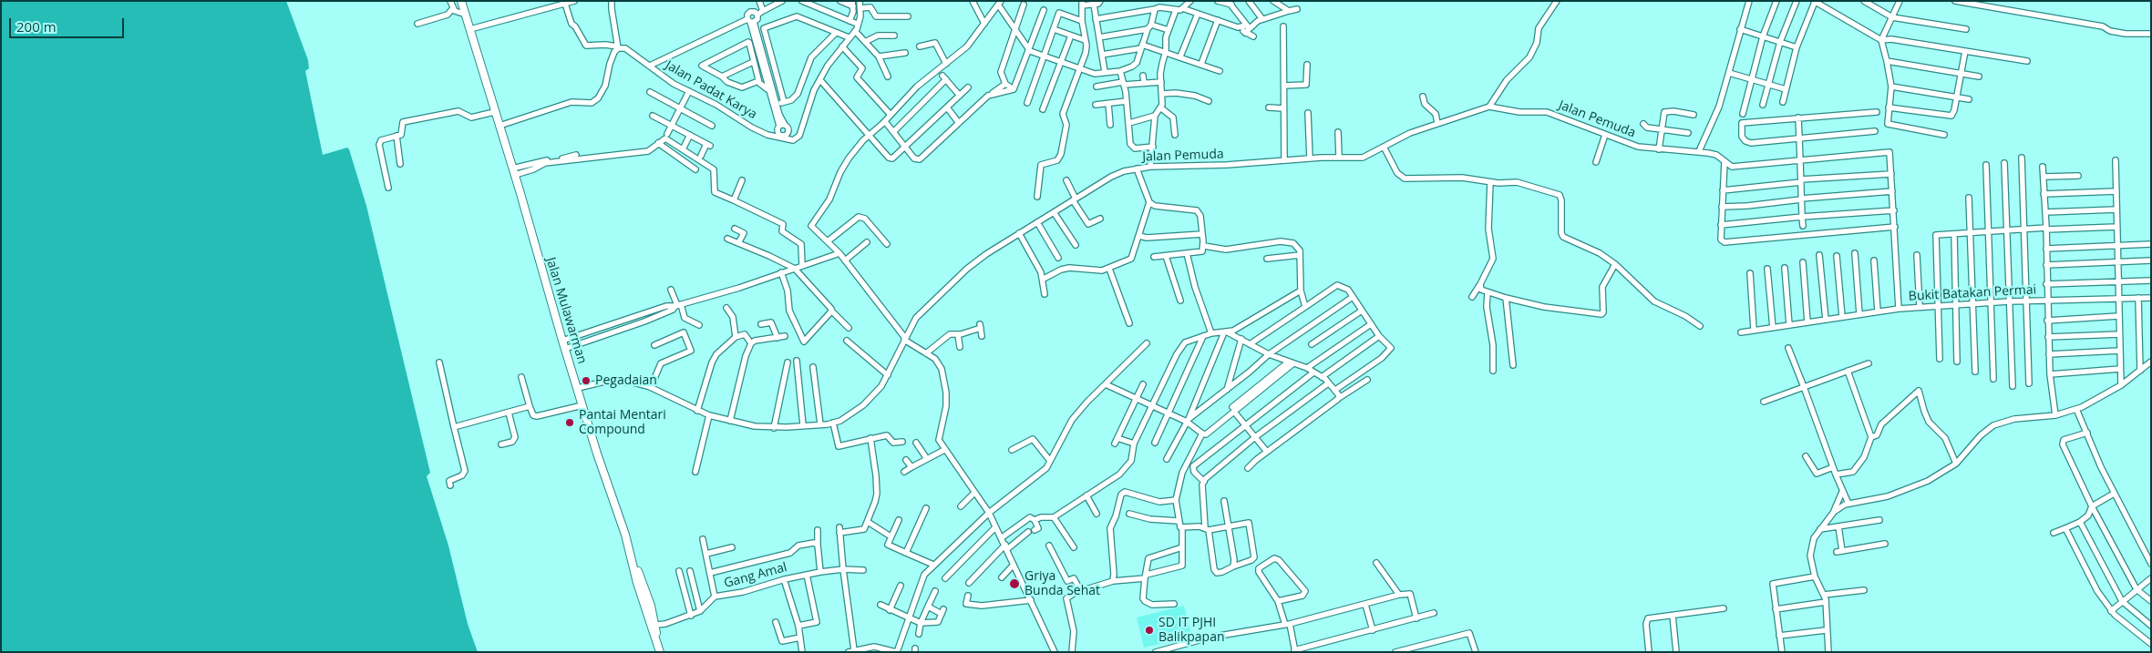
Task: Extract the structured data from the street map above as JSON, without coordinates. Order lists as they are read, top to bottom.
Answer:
{
  "streets": {
    "highway": ["Jalan Mulawarman"],
    "street": [
      "Jalan Padat Karya",
      "Jalan Pemuda",
      "Bukit Batakan Permai",
      "Gang Amal"
    ]
  },
  "crossings": [
    ["Jalan Pemuda", "Bukit Batakan Permai"],
    ["Jalan Pemuda", "Jalan Mulawarman"]
  ],
  "places": [
    "Pegadaian",
    "Pantai Mentari Compound",
    "Griya Bunda Sehat",
    "SD IT PJHI Balikpapan"
  ],
  "scale_bar": "200 m"
}
